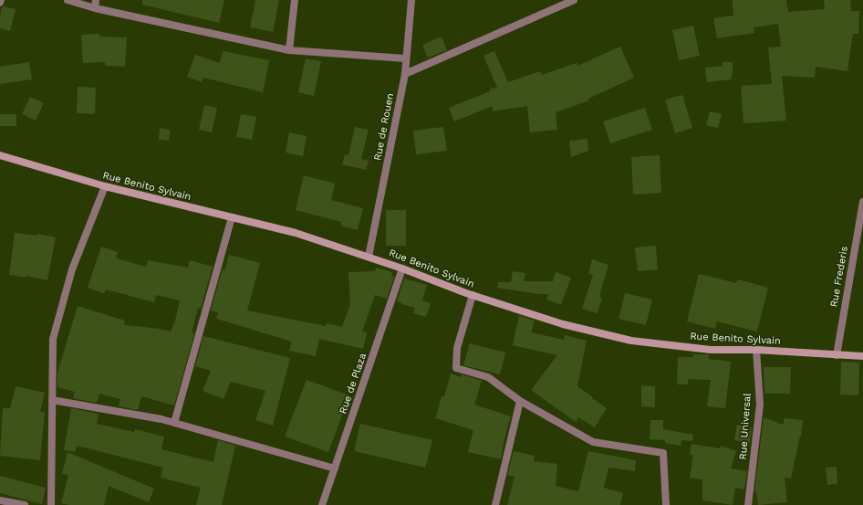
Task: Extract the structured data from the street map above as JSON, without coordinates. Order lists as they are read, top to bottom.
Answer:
{
  "streets": {
    "main road": ["Rue Benito Sylvain"],
    "street": [
      "Rue de Rouen",
      "Rue Frederis",
      "Rue de Plaza",
      "Rue Universal"
    ]
  },
  "crossings": [
    ["Rue de Rouen", "Rue Benito Sylvain"],
    ["Rue Benito Sylvain", "Rue Frederis"],
    ["Rue Benito Sylvain", "Rue de Plaza"],
    ["Rue Benito Sylvain", "Rue Universal"]
  ]
}
